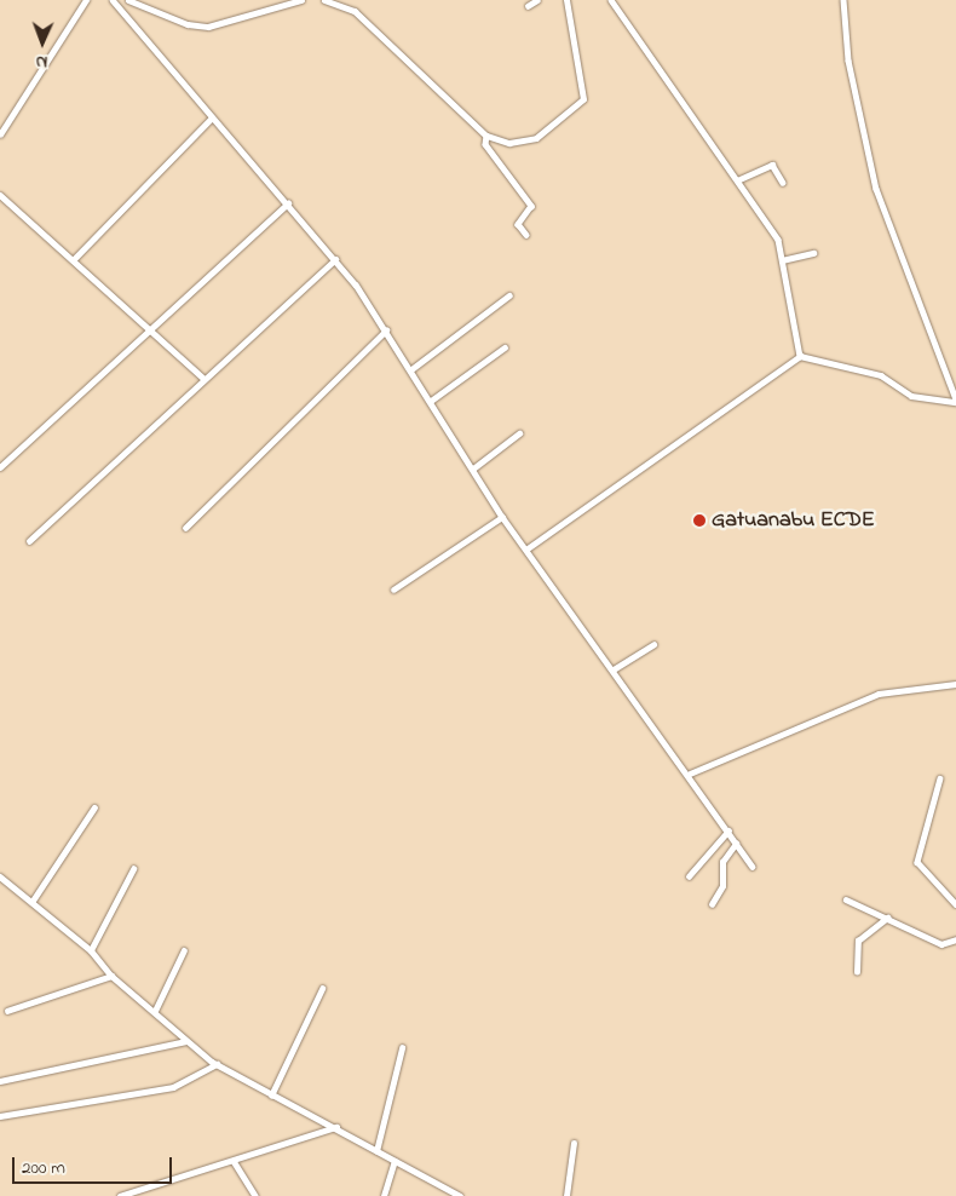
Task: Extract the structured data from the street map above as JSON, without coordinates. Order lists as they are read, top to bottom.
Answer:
{
  "places": ["Gatuanabu ECDE"],
  "scale_bar": "200 m",
  "north": "bottom"
}
